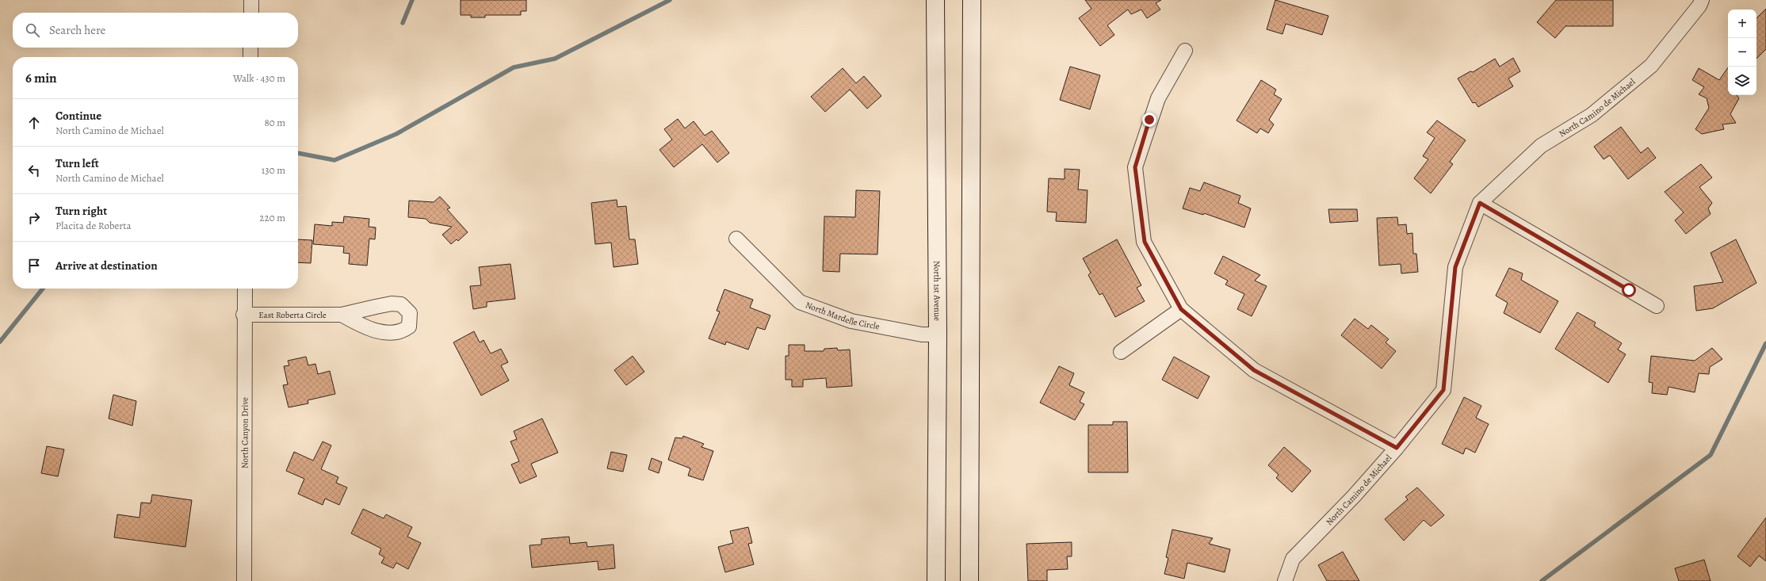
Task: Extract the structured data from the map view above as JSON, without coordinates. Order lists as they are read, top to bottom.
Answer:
{
  "streets": {
    "main road": ["North 1st Avenue"],
    "street": [
      "North Camino de Michael",
      "East Roberta Circle",
      "North Mardelle Circle",
      "North Canyon Drive"
    ]
  },
  "crossings": [
    ["North 1st Avenue", "North Mardelle Circle"],
    ["East Roberta Circle", "North Canyon Drive"]
  ],
  "page": {
    "map_buttons": ["+", "−"],
    "search": "Search here",
    "heading": ["6 min", "Walk · 430 m"],
    "list": [
      ["Continue", "North Camino de Michael", "80 m"],
      ["Turn left", "North Camino de Michael", "130 m"],
      ["Turn right", "Placita de Roberta", "220 m"],
      "Arrive at destination"
    ]
  }
}
